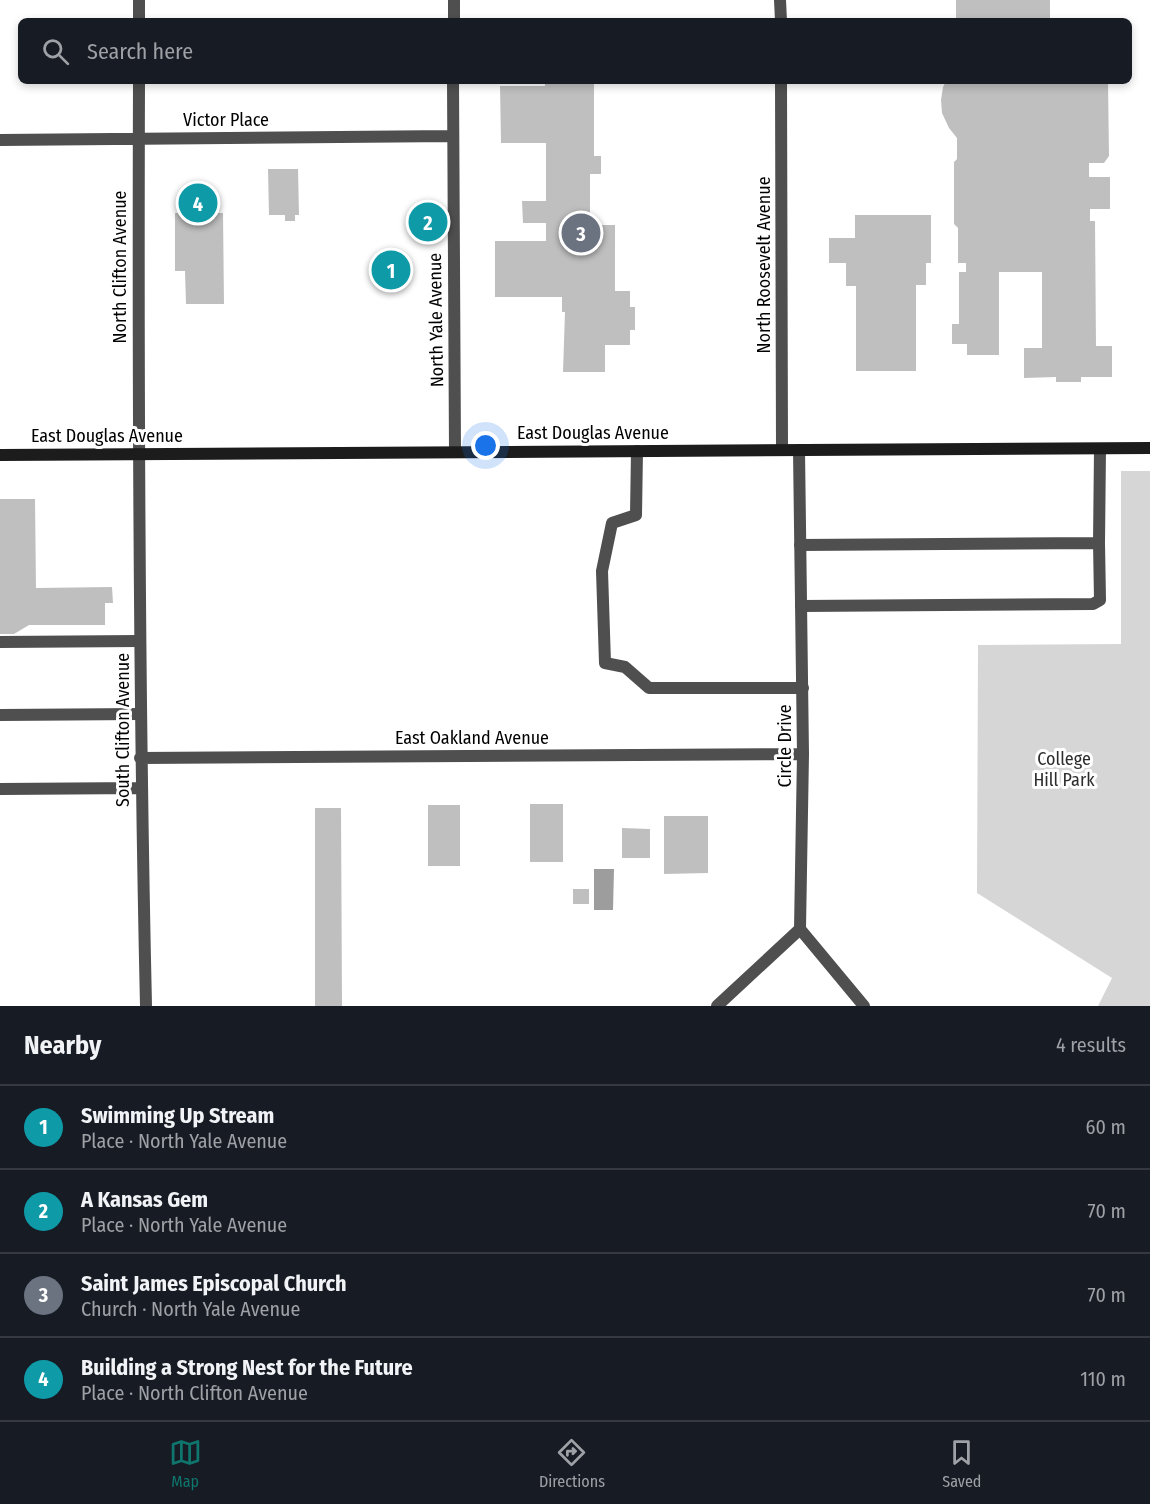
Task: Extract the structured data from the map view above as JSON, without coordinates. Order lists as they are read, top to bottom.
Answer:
{
  "streets": {
    "main road": ["East Douglas Avenue"],
    "street": [
      "Victor Place",
      "North Roosevelt Avenue",
      "North Clifton Avenue",
      "North Yale Avenue",
      "South Clifton Avenue",
      "East Oakland Avenue",
      "Circle Drive"
    ]
  },
  "crossings": [
    ["Victor Place", "North Clifton Avenue"],
    ["Victor Place", "North Yale Avenue"],
    ["North Roosevelt Avenue", "East Douglas Avenue"],
    ["North Clifton Avenue", "East Douglas Avenue"],
    ["North Clifton Avenue", "South Clifton Avenue"],
    ["North Yale Avenue", "East Douglas Avenue"],
    ["East Douglas Avenue", "South Clifton Avenue"],
    ["East Douglas Avenue", "Circle Drive"],
    ["South Clifton Avenue", "East Oakland Avenue"],
    ["East Oakland Avenue", "Circle Drive"]
  ],
  "parks": ["College Hill Park"],
  "page": {
    "search": "Search here",
    "pins": [
      "4",
      "2",
      "3",
      "1"
    ],
    "heading": ["Nearby", "4 results"],
    "list": [
      {
        "mark": "1",
        "name": "Swimming Up Stream",
        "note": "Place · North Yale Avenue",
        "value": "60 m"
      },
      {
        "mark": "2",
        "name": "A Kansas Gem",
        "note": "Place · North Yale Avenue",
        "value": "70 m"
      },
      {
        "mark": "3",
        "name": "Saint James Episcopal Church",
        "note": "Church · North Yale Avenue",
        "value": "70 m"
      },
      {
        "mark": "4",
        "name": "Building a Strong Nest for the Future",
        "note": "Place · North Clifton Avenue",
        "value": "110 m"
      }
    ],
    "nav": ["Map", "Directions", "Saved"]
  }
}
